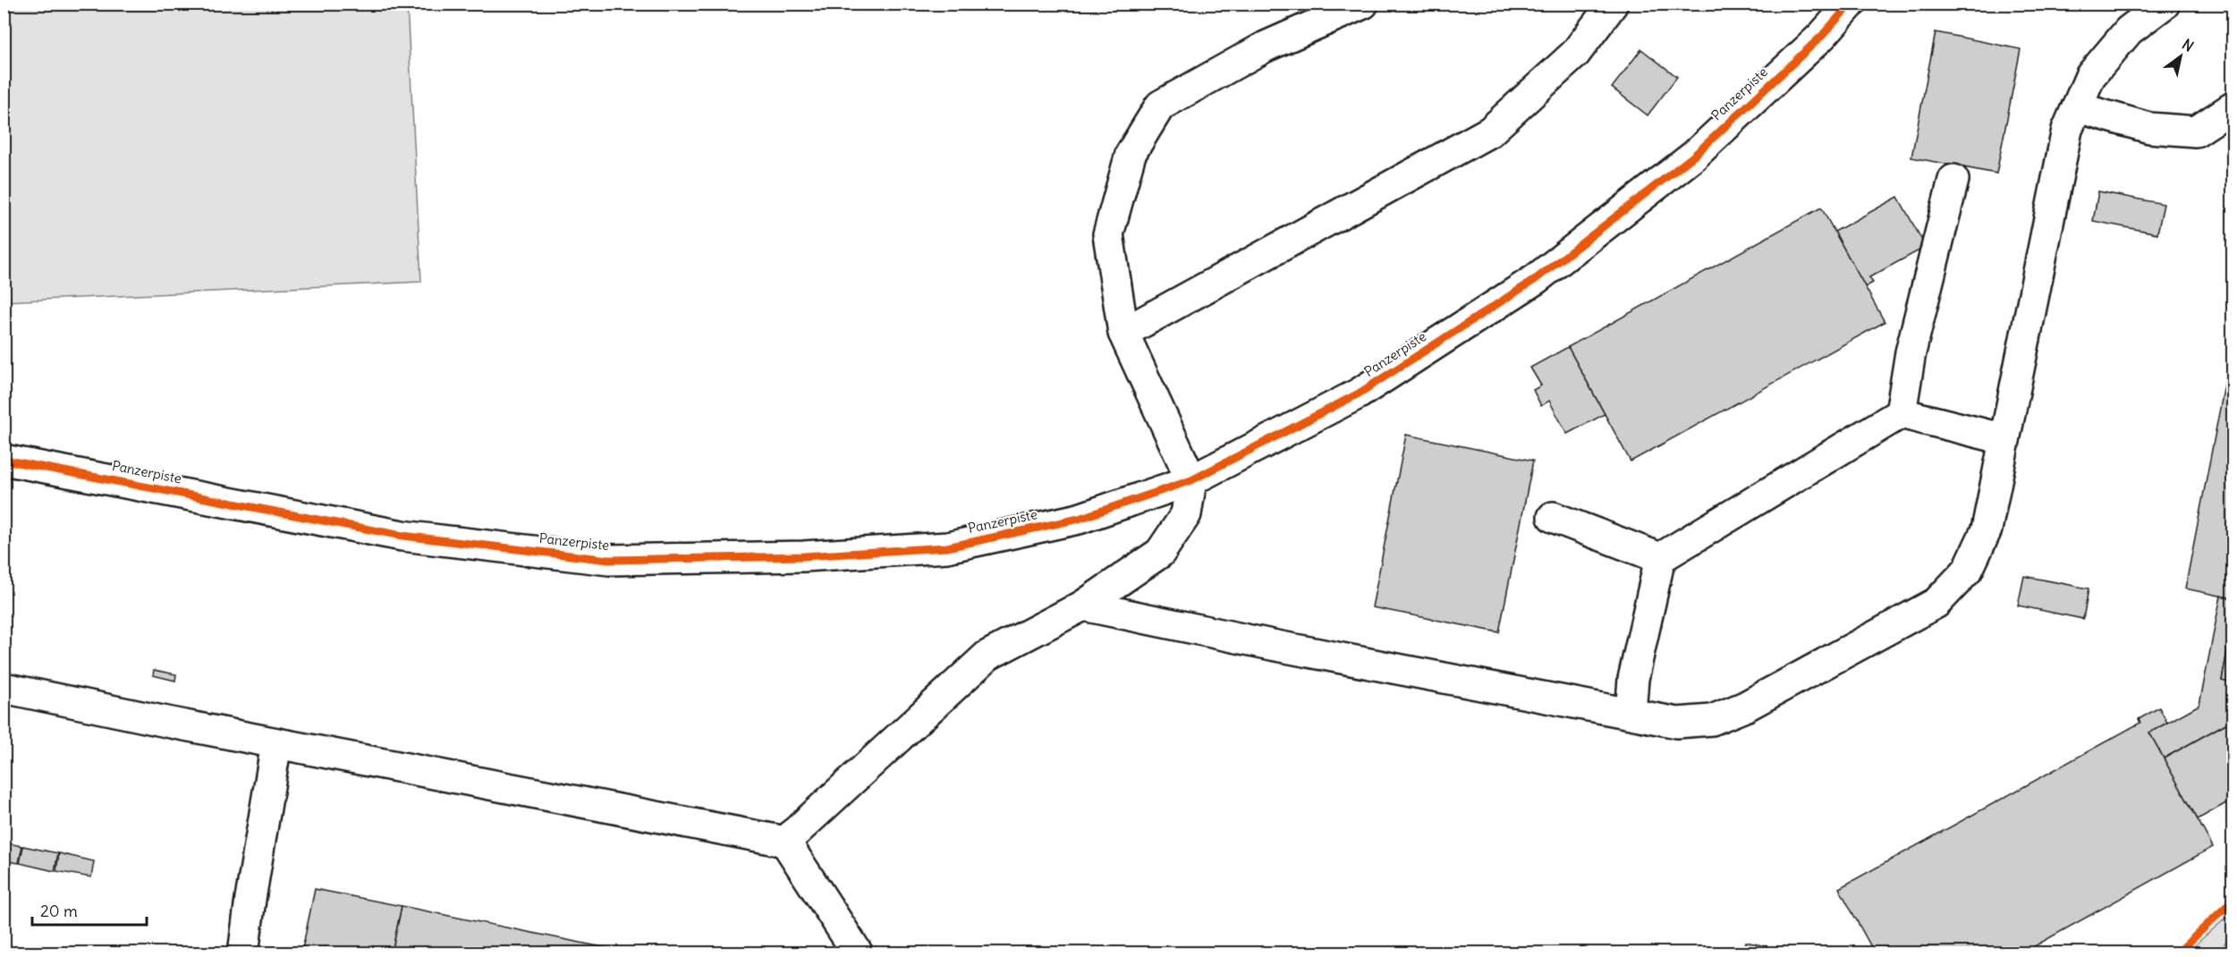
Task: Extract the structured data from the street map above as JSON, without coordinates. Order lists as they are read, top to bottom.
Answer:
{
  "streets": {
    "street": ["Panzerpiste"]
  },
  "scale_bar": "20 m",
  "north": "top right"
}
